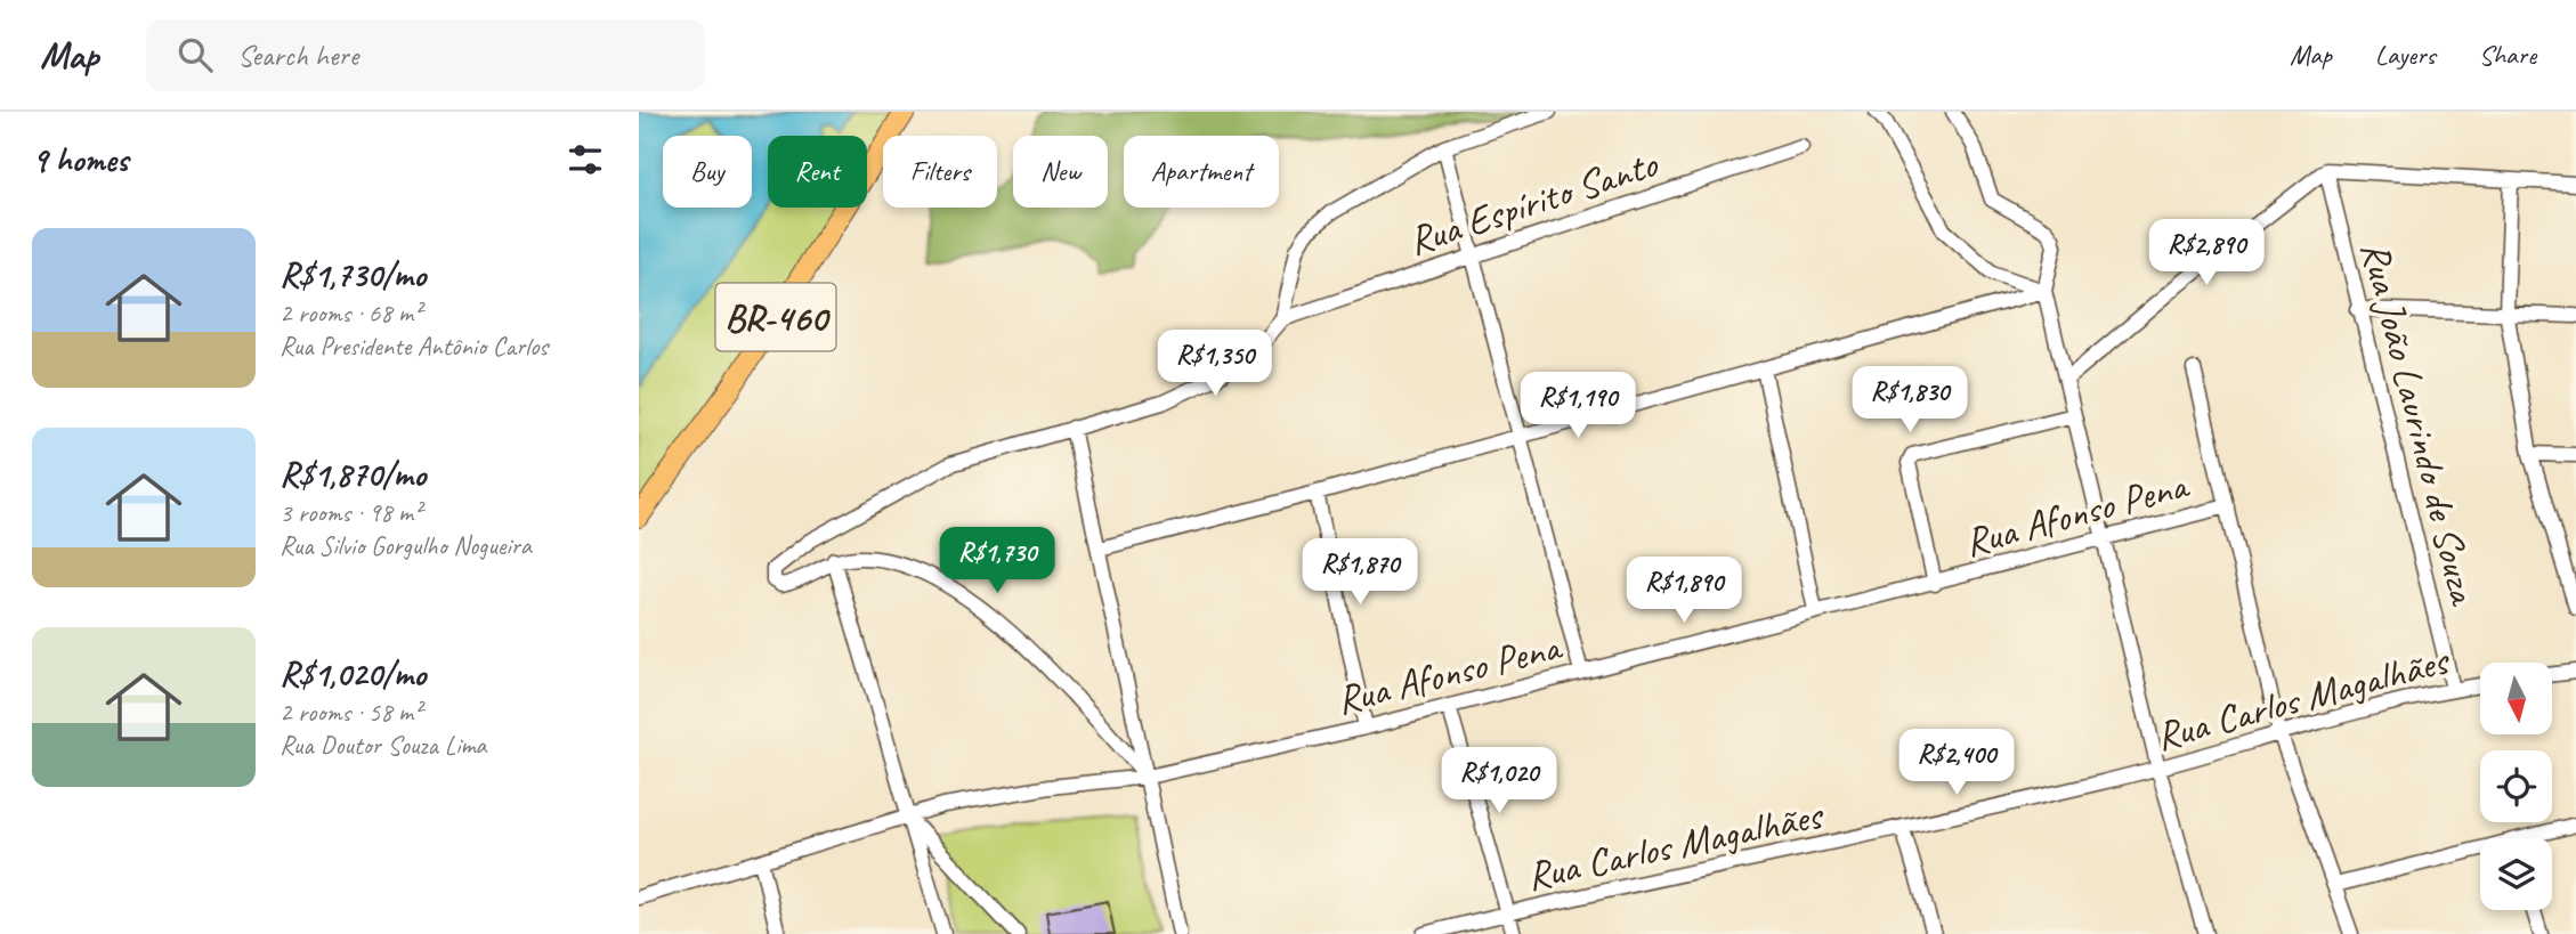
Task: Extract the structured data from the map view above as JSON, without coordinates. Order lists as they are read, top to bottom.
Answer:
{
  "streets": {
    "main road": ["BR-460"],
    "street": [
      "Rua Espírito Santo",
      "Rua João Laurindo de Souza",
      "Rua Afonso Pena",
      "Rua Carlos Magalhães"
    ]
  },
  "crossings": [
    ["Rua João Laurindo de Souza", "Rua Carlos Magalhães"]
  ],
  "north": "bottom",
  "page": {
    "header": "Map",
    "search": "Search here",
    "nav": ["Map", "Layers", "Share"],
    "heading": "9 homes",
    "chip": [
      "Buy",
      "Rent",
      "Filters",
      "New",
      "Apartment"
    ],
    "list": [
      {
        "name": "R$1,730/mo",
        "note": "2 rooms · 68 m² · Rua Presidente Antônio Carlos"
      },
      {
        "name": "R$1,870/mo",
        "note": "3 rooms · 98 m² · Rua Silvio Gorgulho Nogueira"
      },
      {
        "name": "R$1,020/mo",
        "note": "2 rooms · 58 m² · Rua Doutor Souza Lima"
      }
    ],
    "price": [
      "R$2,890",
      "R$1,350",
      "R$1,830",
      "R$1,190",
      "R$1,730",
      "R$1,870",
      "R$1,890",
      "R$2,400",
      "R$1,020"
    ]
  }
}
